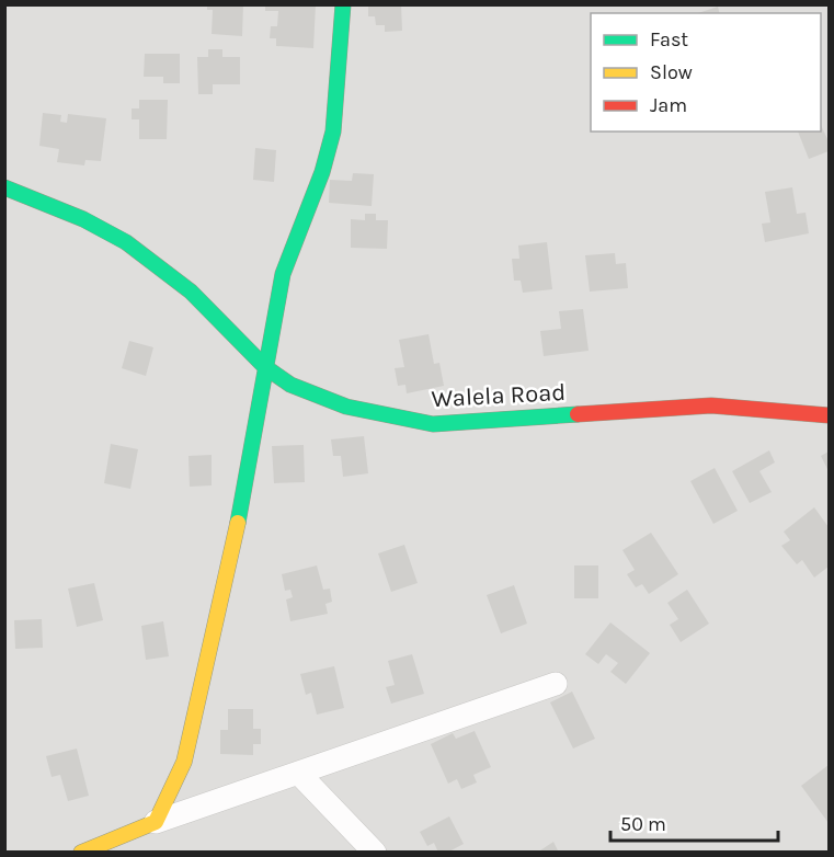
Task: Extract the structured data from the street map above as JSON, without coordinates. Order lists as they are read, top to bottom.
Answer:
{
  "streets": {
    "street": ["Walela Road"]
  },
  "legend": ["Fast", "Slow", "Jam"],
  "scale_bar": "50 m"
}
